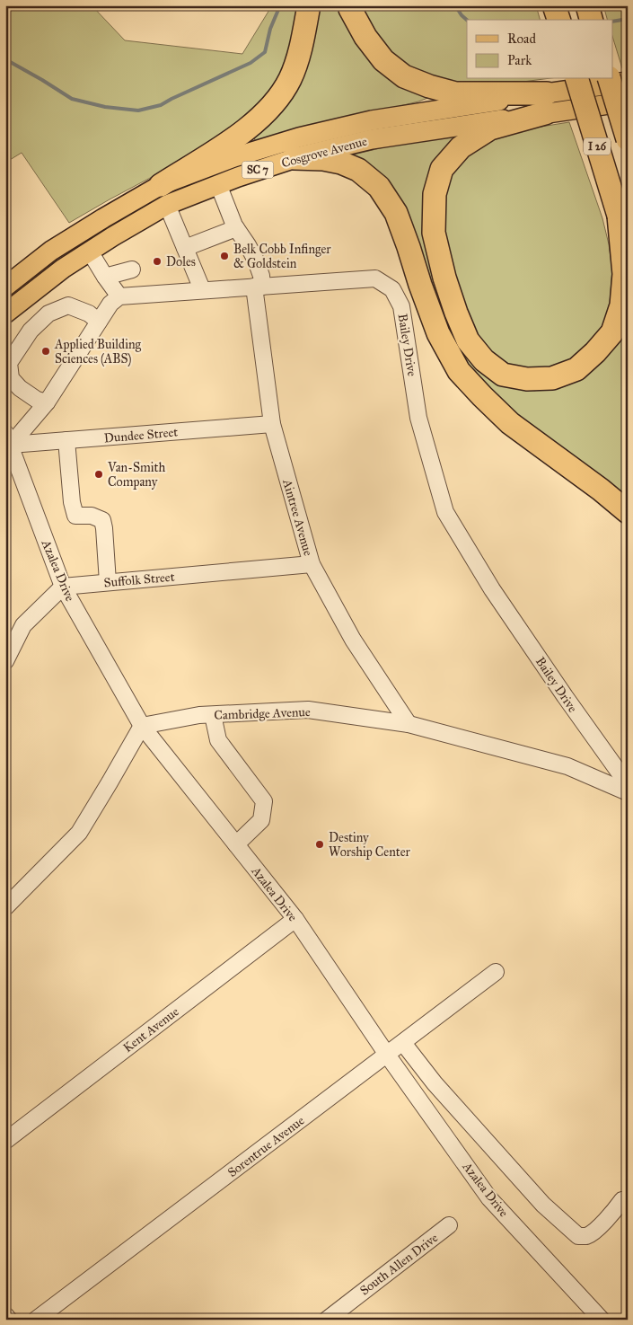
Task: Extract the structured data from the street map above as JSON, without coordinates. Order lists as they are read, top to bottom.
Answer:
{
  "streets": {
    "highway": ["I 26"],
    "main road": ["Cosgrove Avenue", "SC 7"],
    "street": [
      "Bailey Drive",
      "Dundee Street",
      "Aintree Avenue",
      "Azalea Drive",
      "Suffolk Street",
      "Cambridge Avenue",
      "Kent Avenue",
      "Sorentrue Avenue",
      "South Allen Drive"
    ]
  },
  "crossings": [
    ["Cosgrove Avenue", "Aintree Avenue"],
    ["Bailey Drive", "Aintree Avenue"],
    ["Dundee Street", "Aintree Avenue"],
    ["Dundee Street", "Azalea Drive"],
    ["Aintree Avenue", "Suffolk Street"],
    ["Aintree Avenue", "Cambridge Avenue"],
    ["Azalea Drive", "Suffolk Street"],
    ["Azalea Drive", "Cambridge Avenue"],
    ["Azalea Drive", "Kent Avenue"],
    ["Azalea Drive", "Sorentrue Avenue"]
  ],
  "places": [
    "Belk Cobb Infinger & Goldstein",
    "Doles",
    "Applied Building Sciences (ABS)",
    "Van-Smith Company",
    "Destiny Worship Center"
  ],
  "legend": ["Road", "Park"]
}
